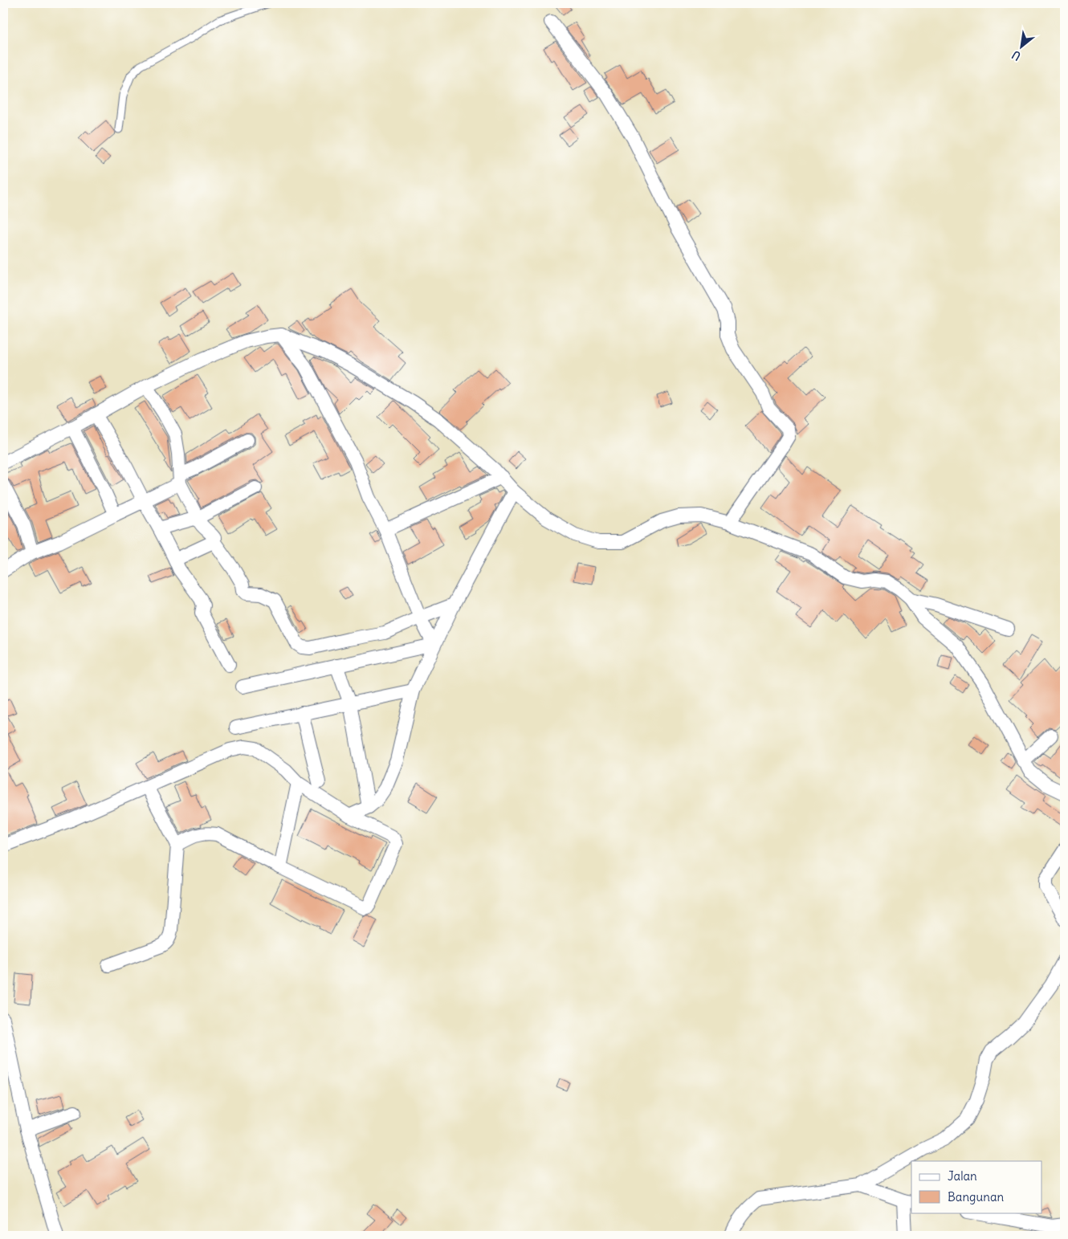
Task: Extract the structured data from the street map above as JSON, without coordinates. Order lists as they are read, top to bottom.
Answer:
{
  "legend": ["Jalan", "Bangunan"],
  "north": "bottom left"
}
